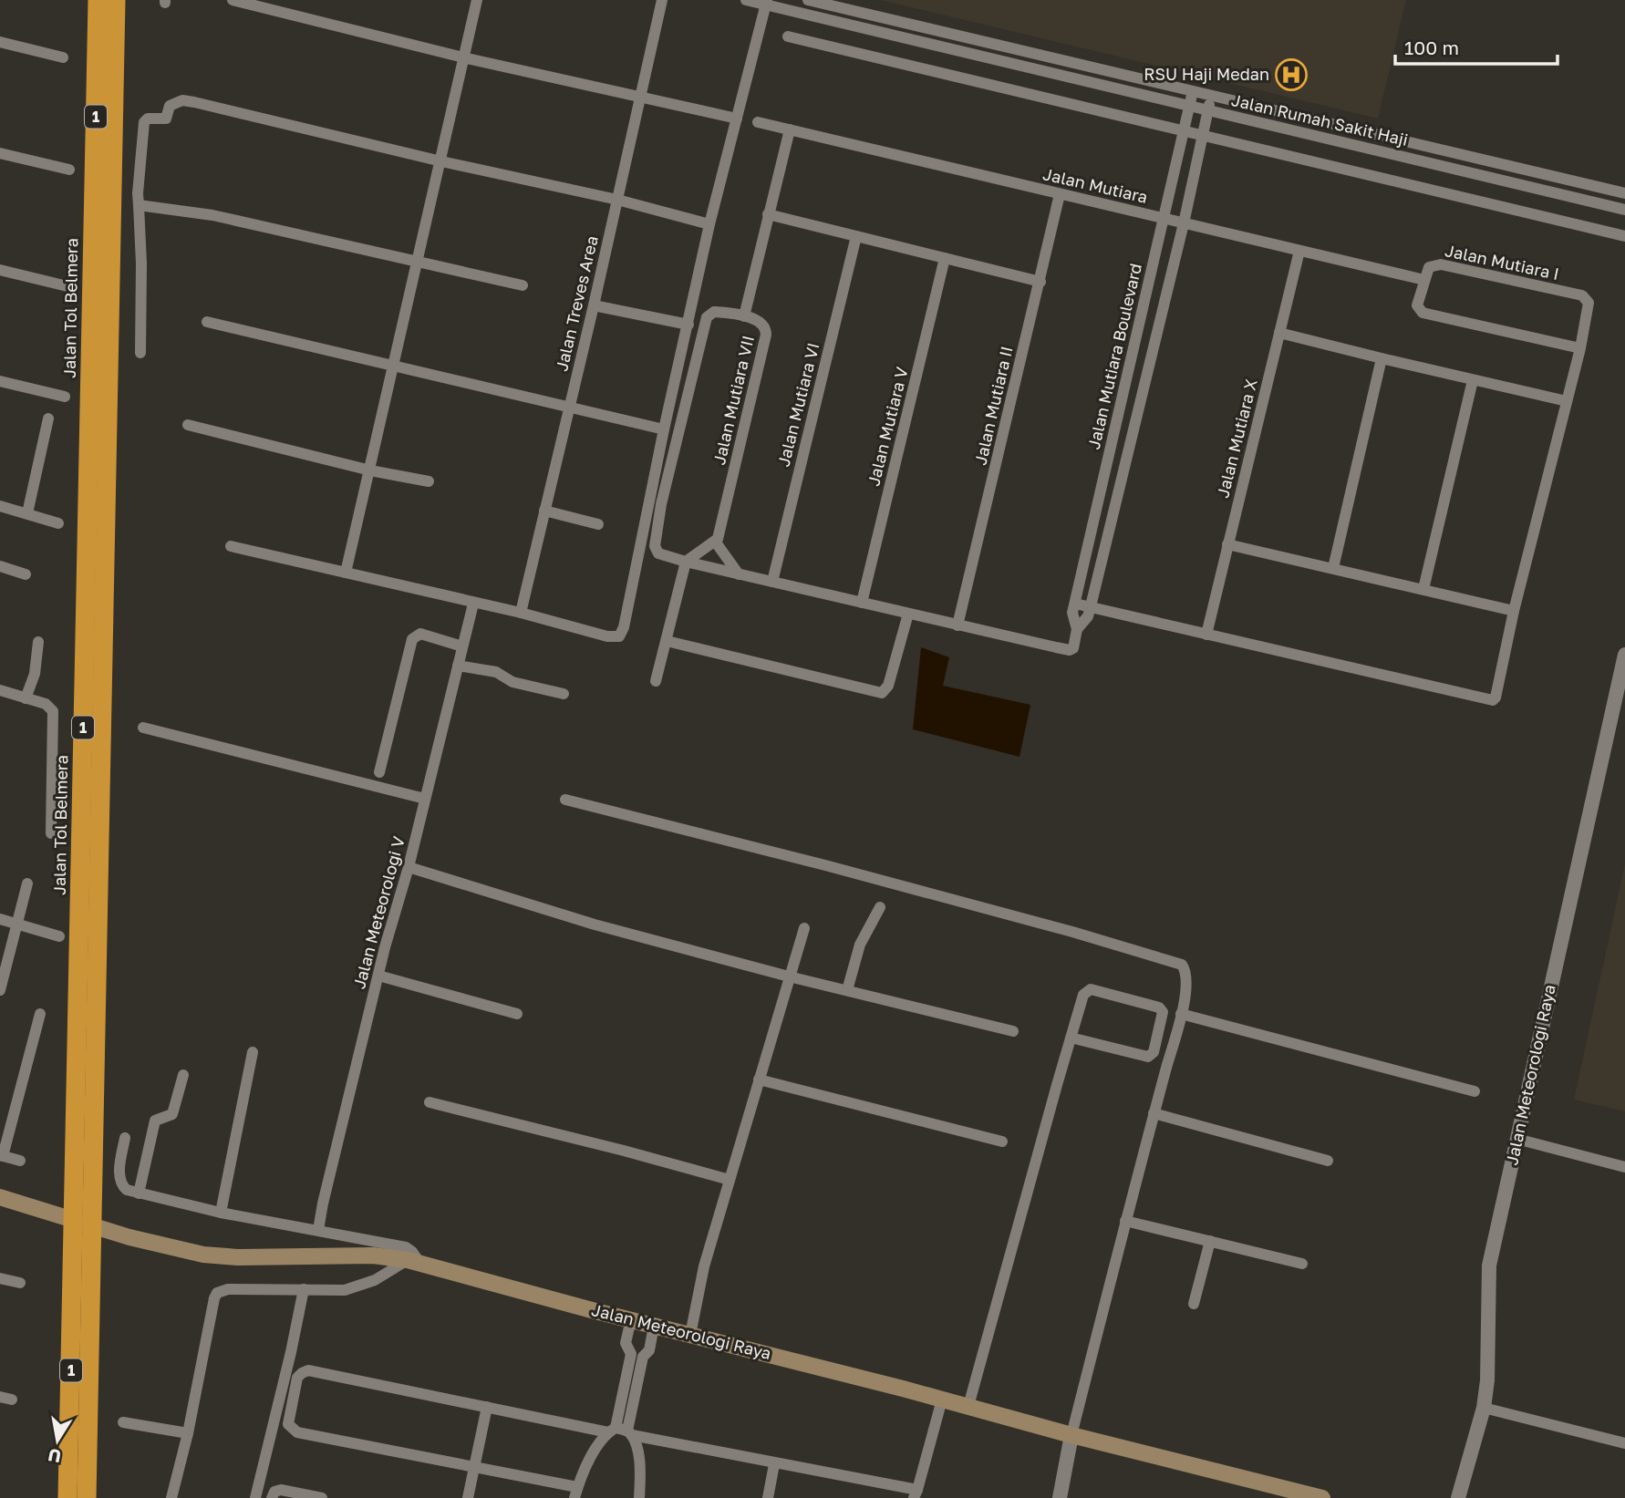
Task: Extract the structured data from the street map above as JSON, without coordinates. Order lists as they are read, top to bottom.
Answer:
{
  "streets": {
    "highway": ["1", "Jalan Tol Belmera"],
    "main road": ["Jalan Meteorologi Raya"],
    "street": [
      "Jalan Rumah Sakit Haji",
      "Jalan Mutiara",
      "Jalan Mutiara I",
      "Jalan Treves Area",
      "Jalan Mutiara Boulevard",
      "Jalan Mutiara VII",
      "Jalan Mutiara VI",
      "Jalan Mutiara II",
      "Jalan Mutiara V",
      "Jalan Mutiara X",
      "Jalan Meteorologi V"
    ]
  },
  "crossings": [
    ["Jalan Rumah Sakit Haji", "Jalan Mutiara Boulevard"],
    ["Jalan Mutiara", "Jalan Mutiara I"],
    ["Jalan Mutiara", "Jalan Mutiara Boulevard"],
    ["Jalan Mutiara", "Jalan Mutiara VII"],
    ["Jalan Mutiara", "Jalan Mutiara II"],
    ["Jalan Mutiara", "Jalan Mutiara X"],
    ["Jalan Mutiara Boulevard", "Jalan Mutiara II"]
  ],
  "places": {
    "hospital": ["RSU Haji Medan"]
  },
  "scale_bar": "100 m",
  "north": "bottom"
}
